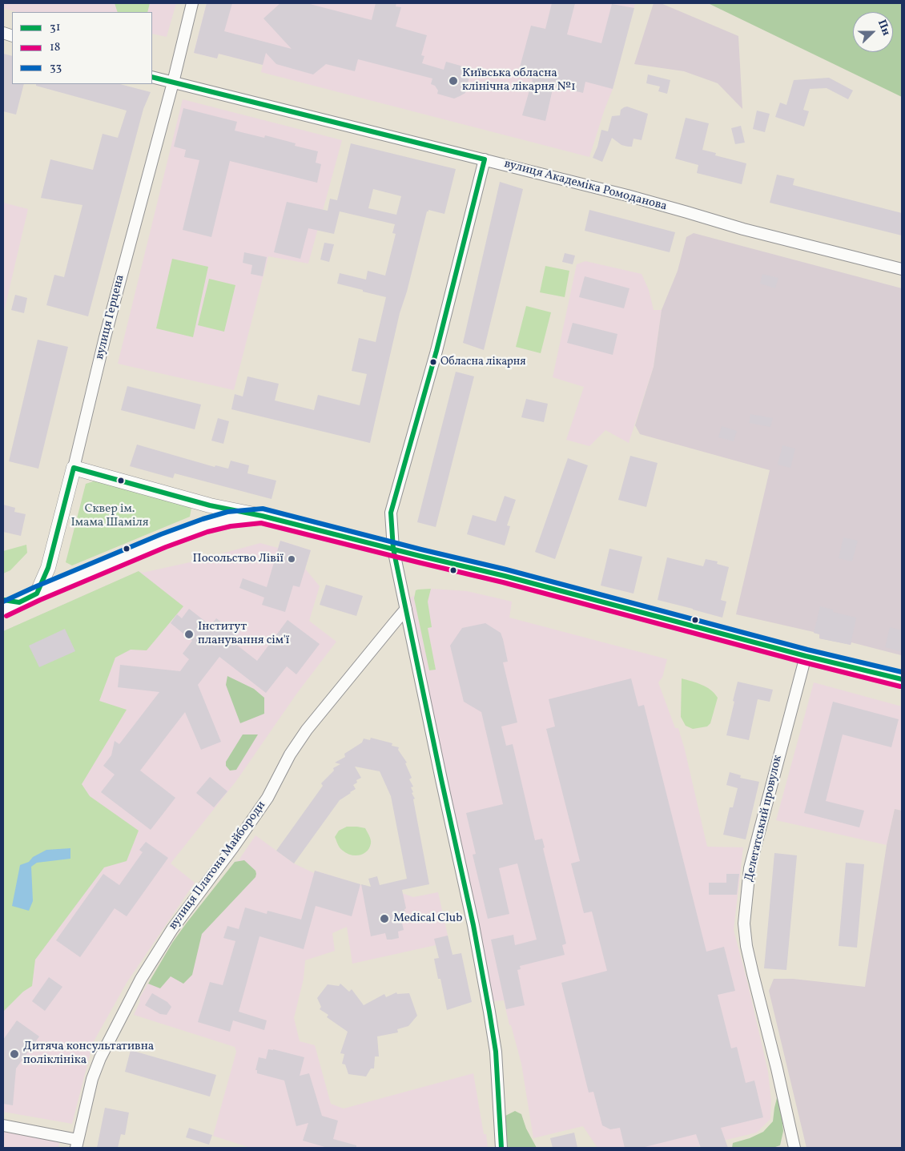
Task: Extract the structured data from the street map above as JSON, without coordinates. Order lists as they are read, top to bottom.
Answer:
{
  "streets": {
    "street": [
      "вулиця Академіка Ромоданова",
      "вулиця Герцена",
      "Делегатський провулок",
      "вулиця Платона Майбороди"
    ]
  },
  "crossings": [
    ["вулиця Академіка Ромоданова", "вулиця Герцена"]
  ],
  "parks": ["Сквер ім. Імама Шаміля"],
  "places": [
    "Київська обласна клінічна лікарня №1",
    "Обласна лікарня",
    "Посольство Лівії",
    "Інститут планування сім'ї",
    "Medical Club",
    "Дитяча консультативна поліклініка"
  ],
  "lines": ["transit line 31", "transit line 33", "transit line 18"],
  "legend": ["31", "18", "33"],
  "north": "right"
}
